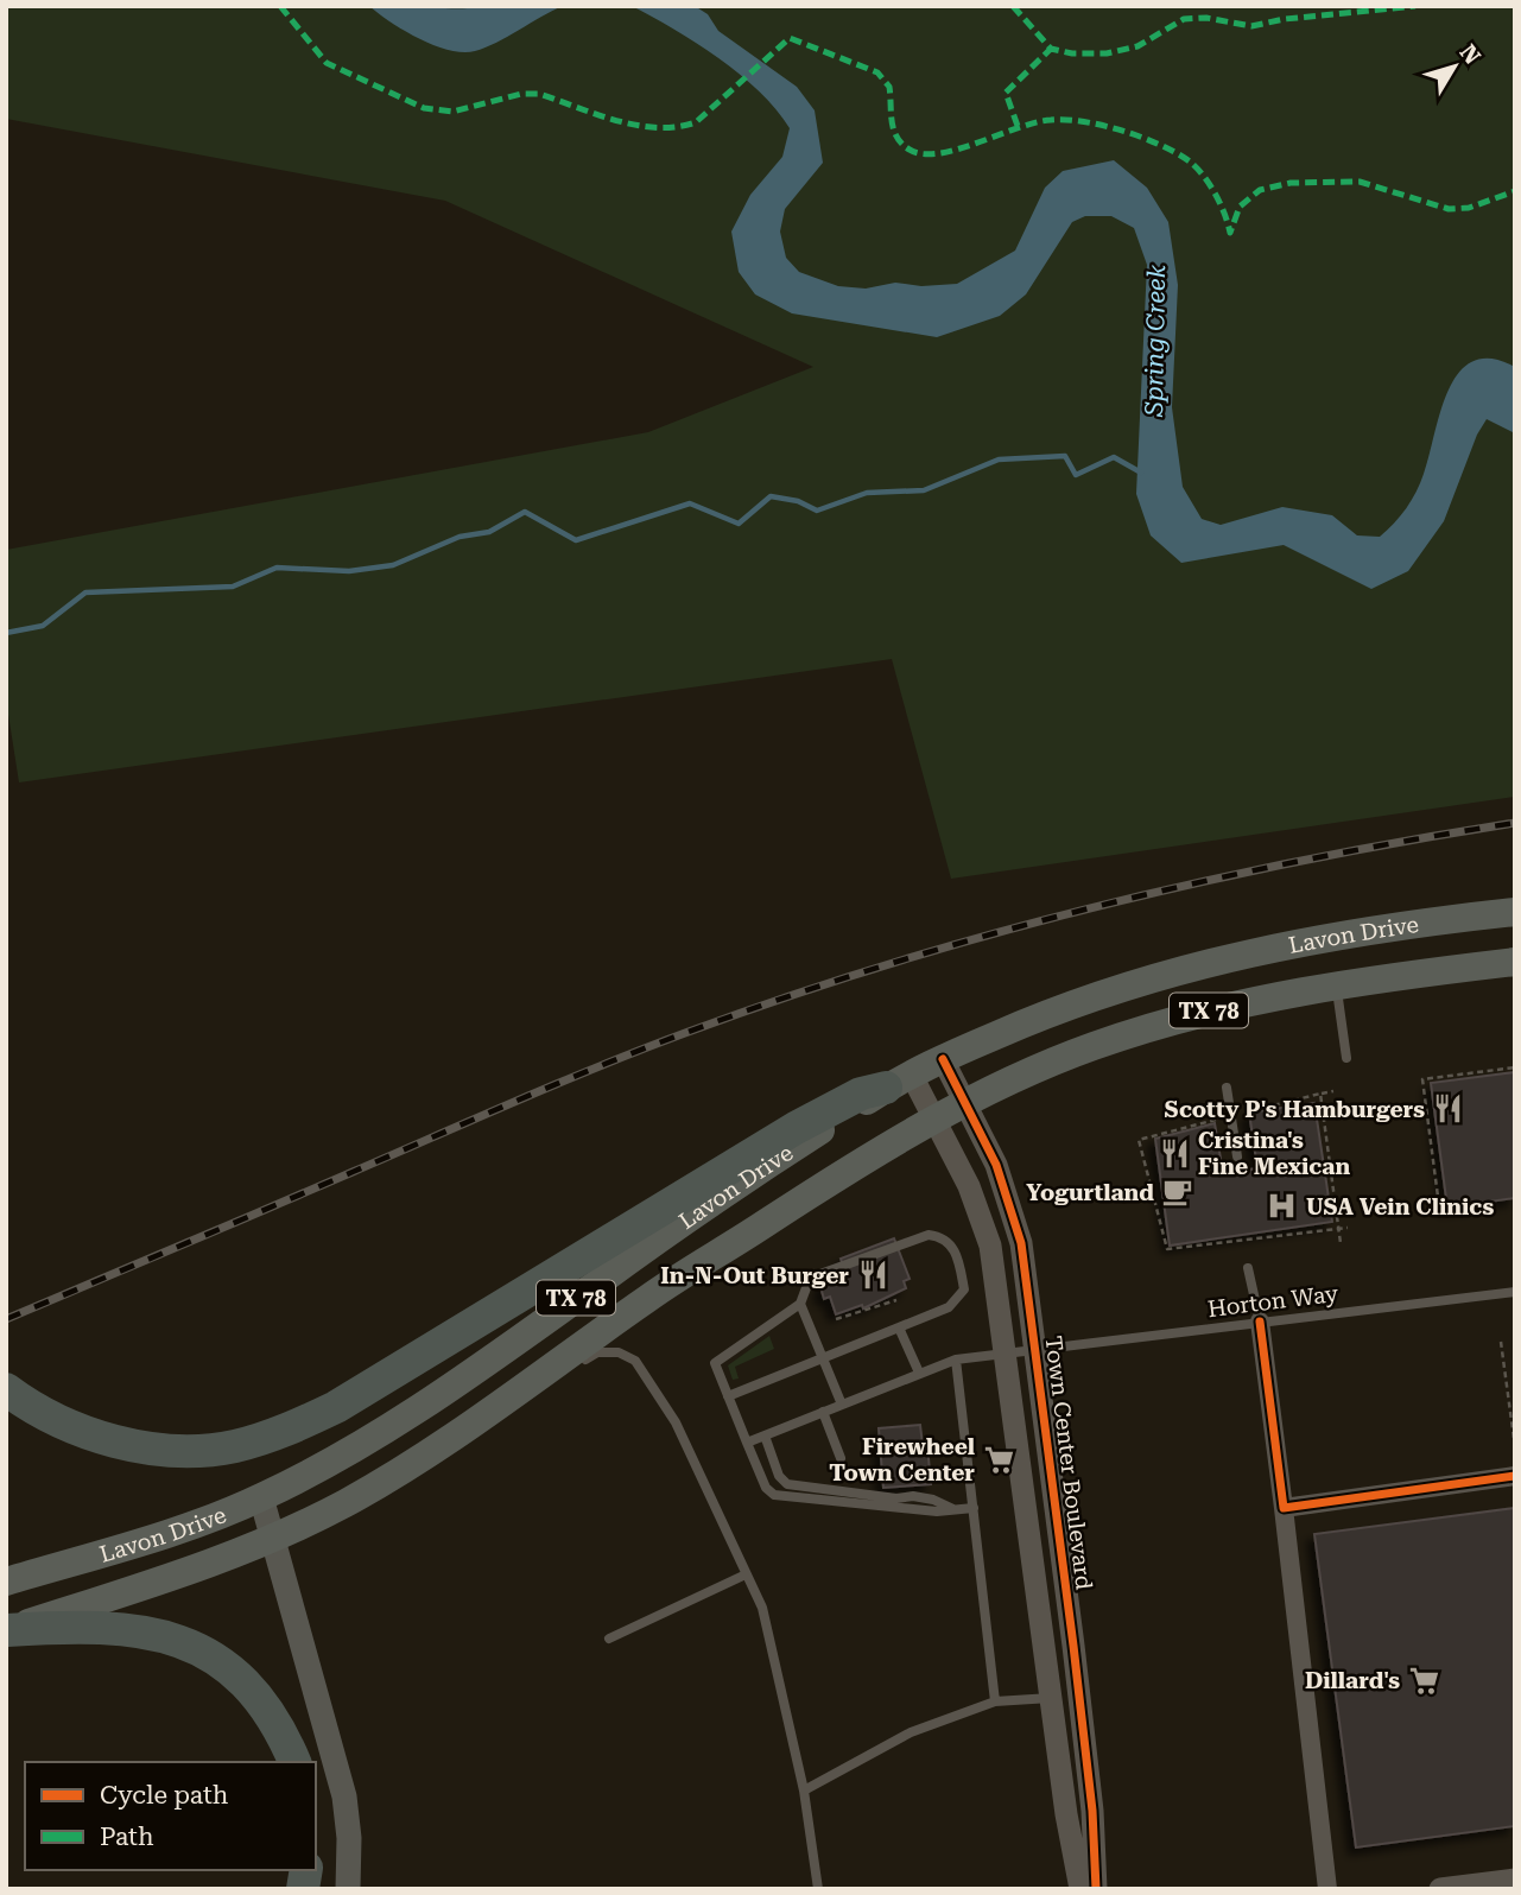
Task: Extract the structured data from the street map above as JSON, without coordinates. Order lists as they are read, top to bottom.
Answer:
{
  "streets": {
    "main road": ["Lavon Drive", "TX 78"],
    "street": ["Town Center Boulevard"],
    "lane": ["Horton Way"]
  },
  "crossings": [
    ["Lavon Drive", "Town Center Boulevard"],
    ["Horton Way", "Town Center Boulevard"]
  ],
  "water": ["Spring Creek"],
  "places": {
    "restaurant": ["Scotty P's Hamburgers", "Cristina's Fine Mexican", "In-N-Out Burger"],
    "cafe": ["Yogurtland"],
    "hospital": ["USA Vein Clinics"],
    "supermarket": ["Firewheel Town Center", "Dillard's"]
  },
  "legend": ["Cycle path", "Path"],
  "north": "top right"
}
